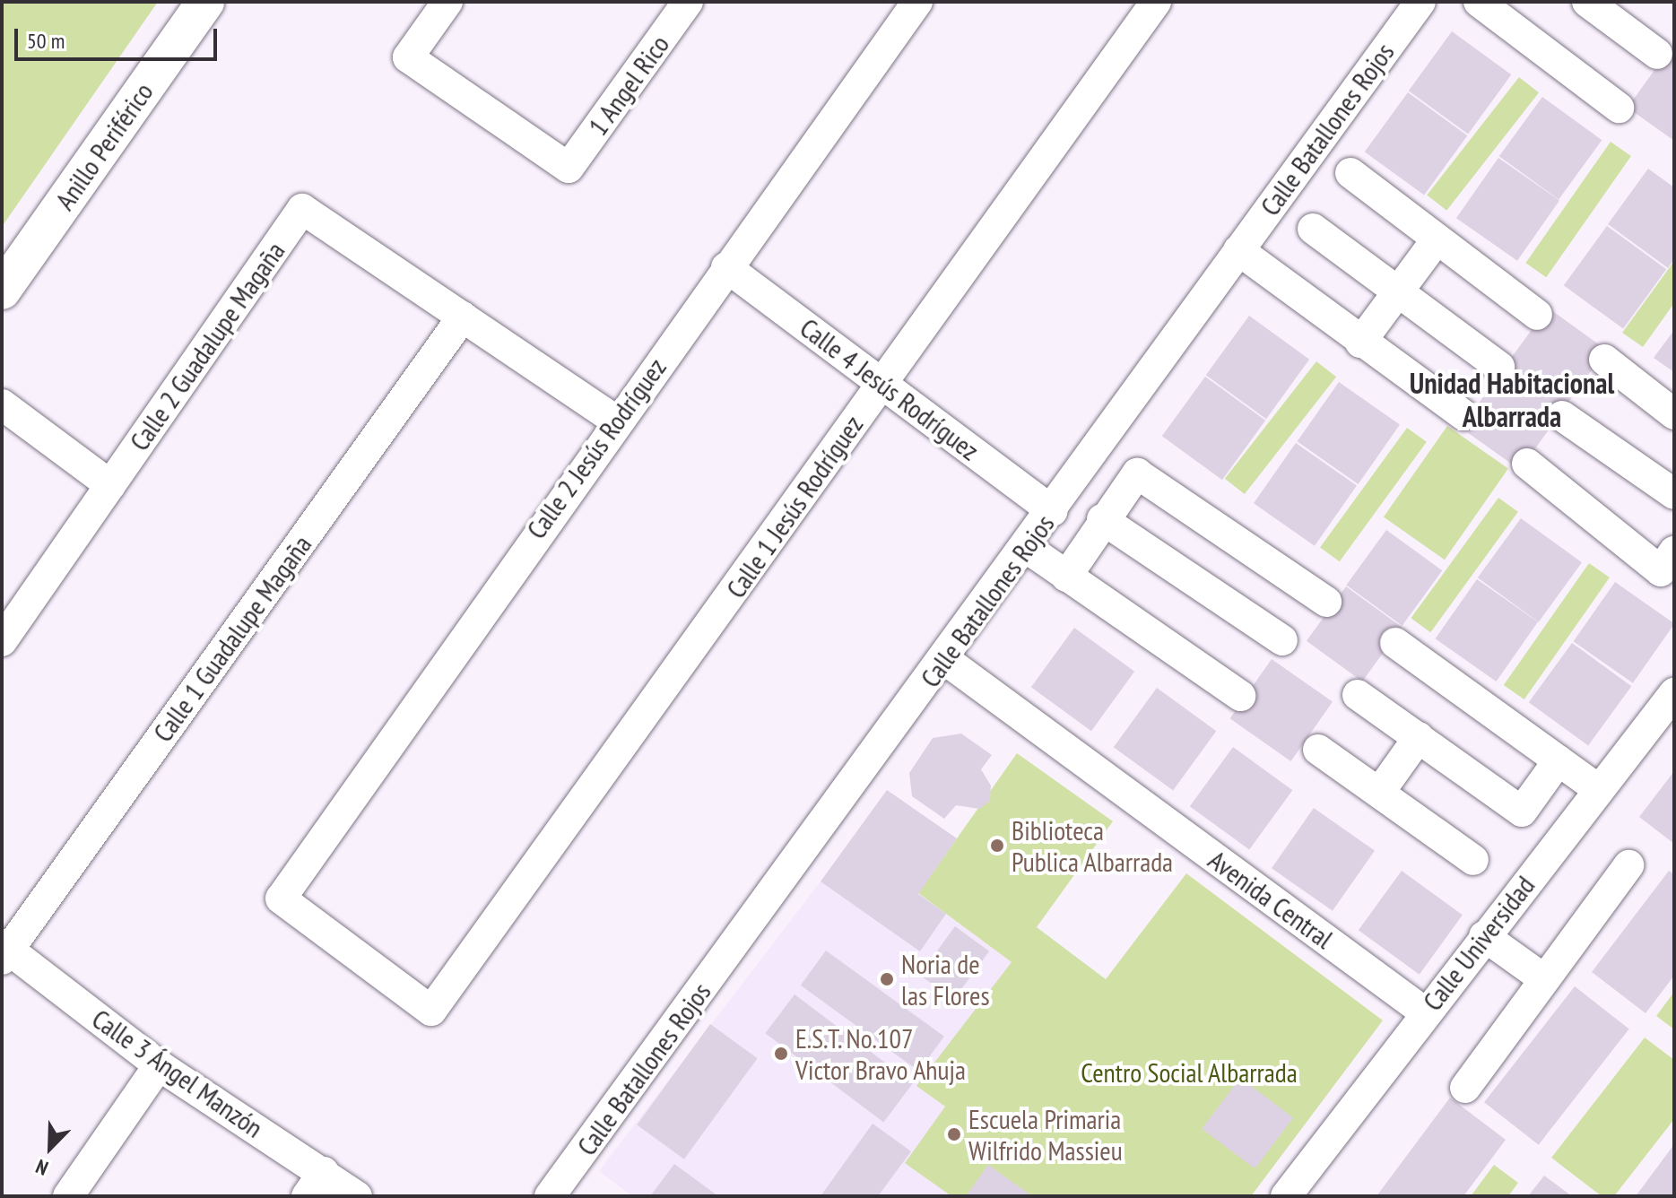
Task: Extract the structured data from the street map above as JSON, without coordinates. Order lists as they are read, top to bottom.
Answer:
{
  "streets": {
    "main road": ["Anillo Periférico"],
    "street": [
      "1 Angel Rico",
      "Calle Batallones Rojos",
      "Calle 2 Guadalupe Magaña",
      "Calle 4 Jesús Rodríguez",
      "Calle 2 Jesús Rodríguez",
      "Calle 1 Jesús Rodríguez",
      "Calle 1 Guadalupe Magaña",
      "Avenida Central",
      "Calle Universidad",
      "Calle 3 Ángel Manzón"
    ]
  },
  "crossings": [
    ["Calle Batallones Rojos", "Calle 4 Jesús Rodríguez"],
    ["Calle Batallones Rojos", "Avenida Central"],
    ["Calle 2 Guadalupe Magaña", "Calle 1 Guadalupe Magaña"],
    ["Calle 4 Jesús Rodríguez", "Calle 2 Jesús Rodríguez"],
    ["Calle 4 Jesús Rodríguez", "Calle 1 Jesús Rodríguez"],
    ["Calle 2 Jesús Rodríguez", "Calle 1 Jesús Rodríguez"],
    ["Calle 1 Guadalupe Magaña", "Calle 3 Ángel Manzón"],
    ["Avenida Central", "Calle Universidad"]
  ],
  "districts": ["Unidad Habitacional Albarrada"],
  "parks": ["Centro Social Albarrada"],
  "places": [
    "Biblioteca Publica Albarrada",
    "Noria de las Flores",
    "E.S.T. No.107 Victor Bravo Ahuja",
    "Escuela Primaria Wilfrido Massieu"
  ],
  "scale_bar": "50 m",
  "north": "bottom left"
}
